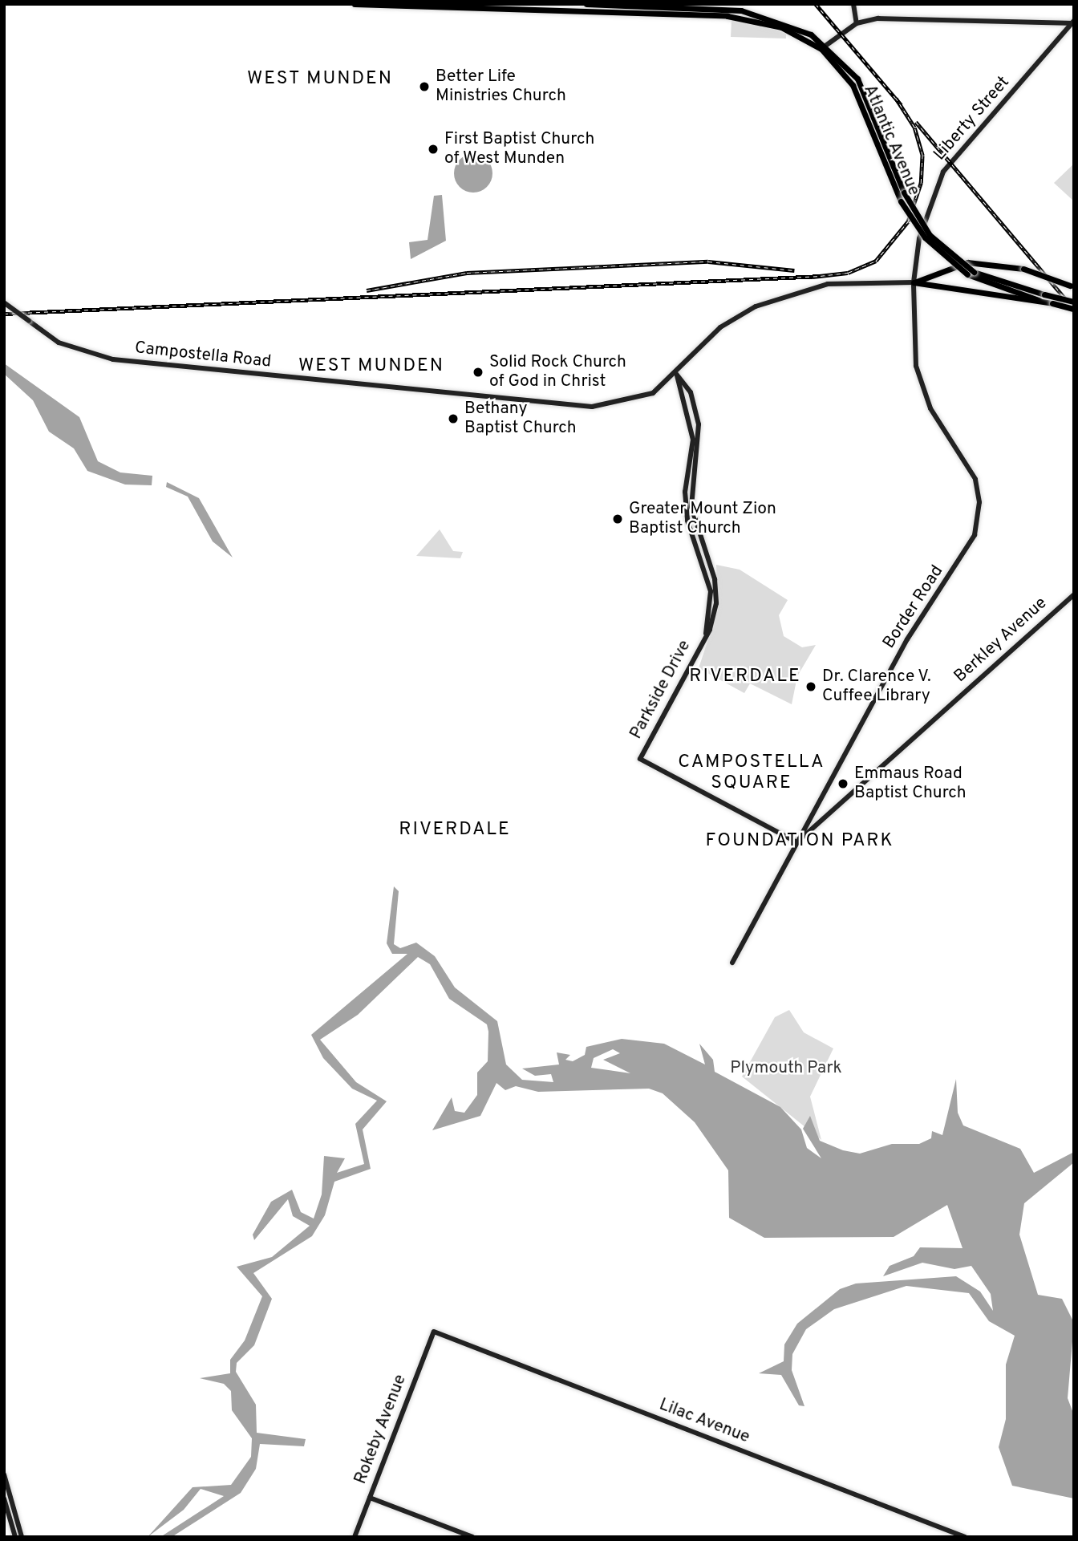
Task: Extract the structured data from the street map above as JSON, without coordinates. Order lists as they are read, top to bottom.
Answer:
{
  "streets": {
    "main road": ["Atlantic Avenue"],
    "street": [
      "Liberty Street",
      "Campostella Road",
      "Border Road",
      "Berkley Avenue",
      "Parkside Drive",
      "Lilac Avenue",
      "Rokeby Avenue"
    ]
  },
  "crossings": [
    ["Liberty Street", "Campostella Road"],
    ["Liberty Street", "Border Road"],
    ["Campostella Road", "Border Road"],
    ["Campostella Road", "Parkside Drive"],
    ["Border Road", "Berkley Avenue"],
    ["Border Road", "Parkside Drive"],
    ["Berkley Avenue", "Parkside Drive"],
    ["Lilac Avenue", "Rokeby Avenue"]
  ],
  "districts": [
    "WEST MUNDEN",
    "WEST MUNDEN",
    "RIVERDALE",
    "CAMPOSTELLA SQUARE",
    "RIVERDALE",
    "FOUNDATION PARK"
  ],
  "parks": ["Plymouth Park"],
  "places": [
    "Better Life Ministries Church",
    "First Baptist Church of West Munden",
    "Solid Rock Church of God in Christ",
    "Bethany Baptist Church",
    "Greater Mount Zion Baptist Church",
    "Dr. Clarence V. Cuffee Library",
    "Emmaus Road Baptist Church"
  ]
}
